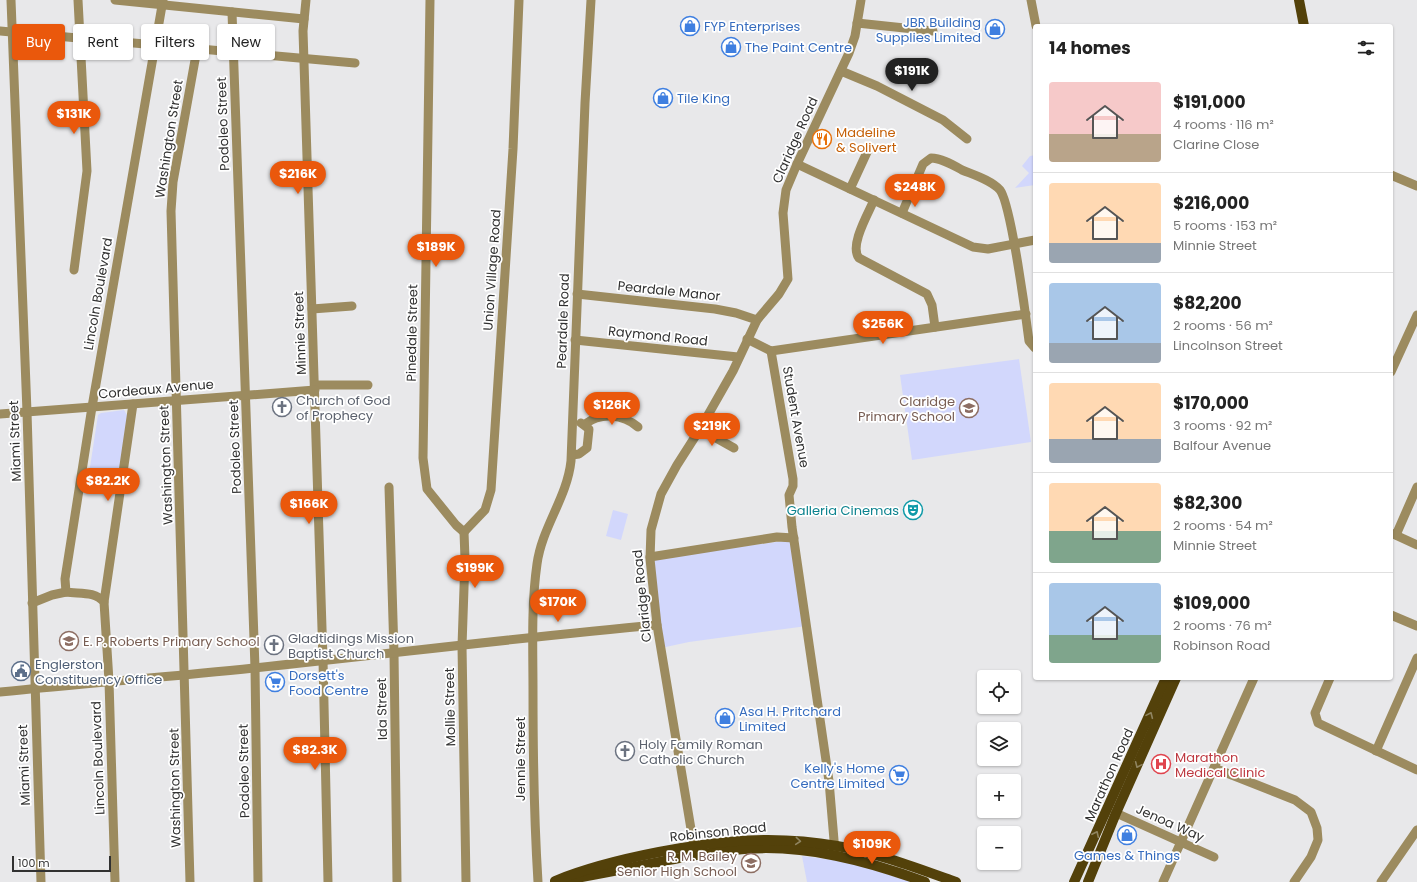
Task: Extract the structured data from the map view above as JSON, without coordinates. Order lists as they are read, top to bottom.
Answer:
{
  "streets": {
    "main road": ["Marathon Road", "Robinson Road"],
    "street": [
      "Podoleo Street",
      "Washington Street",
      "Claridge Road",
      "Union Village Road",
      "Peardale Manor",
      "Lincoln Boulevard",
      "Peardale Road",
      "Minnie Street",
      "Pinedale Street",
      "Raymond Road",
      "Cordeaux Avenue",
      "Student Avenue",
      "Miami Street",
      "Mollie Street",
      "Ida Street",
      "Jennie Street",
      "Jenoa Way"
    ]
  },
  "crossings": [
    ["Podoleo Street", "Cordeaux Avenue"],
    ["Washington Street", "Cordeaux Avenue"],
    ["Claridge Road", "Peardale Manor"],
    ["Claridge Road", "Raymond Road"],
    ["Claridge Road", "Robinson Road"],
    ["Union Village Road", "Pinedale Street"],
    ["Union Village Road", "Mollie Street"],
    ["Peardale Manor", "Peardale Road"],
    ["Lincoln Boulevard", "Cordeaux Avenue"],
    ["Peardale Road", "Raymond Road"],
    ["Peardale Road", "Jennie Street"],
    ["Minnie Street", "Cordeaux Avenue"],
    ["Pinedale Street", "Mollie Street"],
    ["Cordeaux Avenue", "Miami Street"],
    ["Student Avenue", "Robinson Road"],
    ["Marathon Road", "Jenoa Way"]
  ],
  "places": {
    "shop": [
      "FYP Enterprises",
      "JBR Building Supplies Limited",
      "The Paint Centre",
      "Tile King",
      "Asa H. Pritchard Limited",
      "Games & Things"
    ],
    "restaurant": ["Madeline & Solivert"],
    "church": ["Church of God of Prophecy", "Gladtidings Mission Baptist Church", "Holy Family Roman Catholic Church"],
    "school or university": ["Claridge Primary School", "E. P. Roberts Primary School", "R. M. Bailey Senior High School"],
    "theatre": ["Galleria Cinemas"],
    "public building": ["Englerston Constituency Office"],
    "supermarket": ["Dorsett's Food Centre", "Kelly's Home Centre Limited"],
    "hospital": ["Marathon Medical Clinic"]
  },
  "scale_bar": "100 m",
  "page": {
    "chip": [
      "Buy",
      "Rent",
      "Filters",
      "New"
    ],
    "heading": "14 homes",
    "price": [
      "$191K",
      "$131K",
      "$216K",
      "$248K",
      "$189K",
      "$256K",
      "$126K",
      "$219K",
      "$82.2K",
      "$166K",
      "$199K",
      "$170K",
      "$82.3K",
      "$109K"
    ],
    "list": [
      {
        "name": "$191,000",
        "note": "4 rooms · 116 m² · Clarine Close"
      },
      {
        "name": "$216,000",
        "note": "5 rooms · 153 m² · Minnie Street"
      },
      {
        "name": "$82,200",
        "note": "2 rooms · 56 m² · Lincolnson Street"
      },
      {
        "name": "$170,000",
        "note": "3 rooms · 92 m² · Balfour Avenue"
      },
      {
        "name": "$82,300",
        "note": "2 rooms · 54 m² · Minnie Street"
      },
      {
        "name": "$109,000",
        "note": "2 rooms · 76 m² · Robinson Road"
      }
    ],
    "map_buttons": ["+", "−"],
    "scale": "100 m"
  }
}
